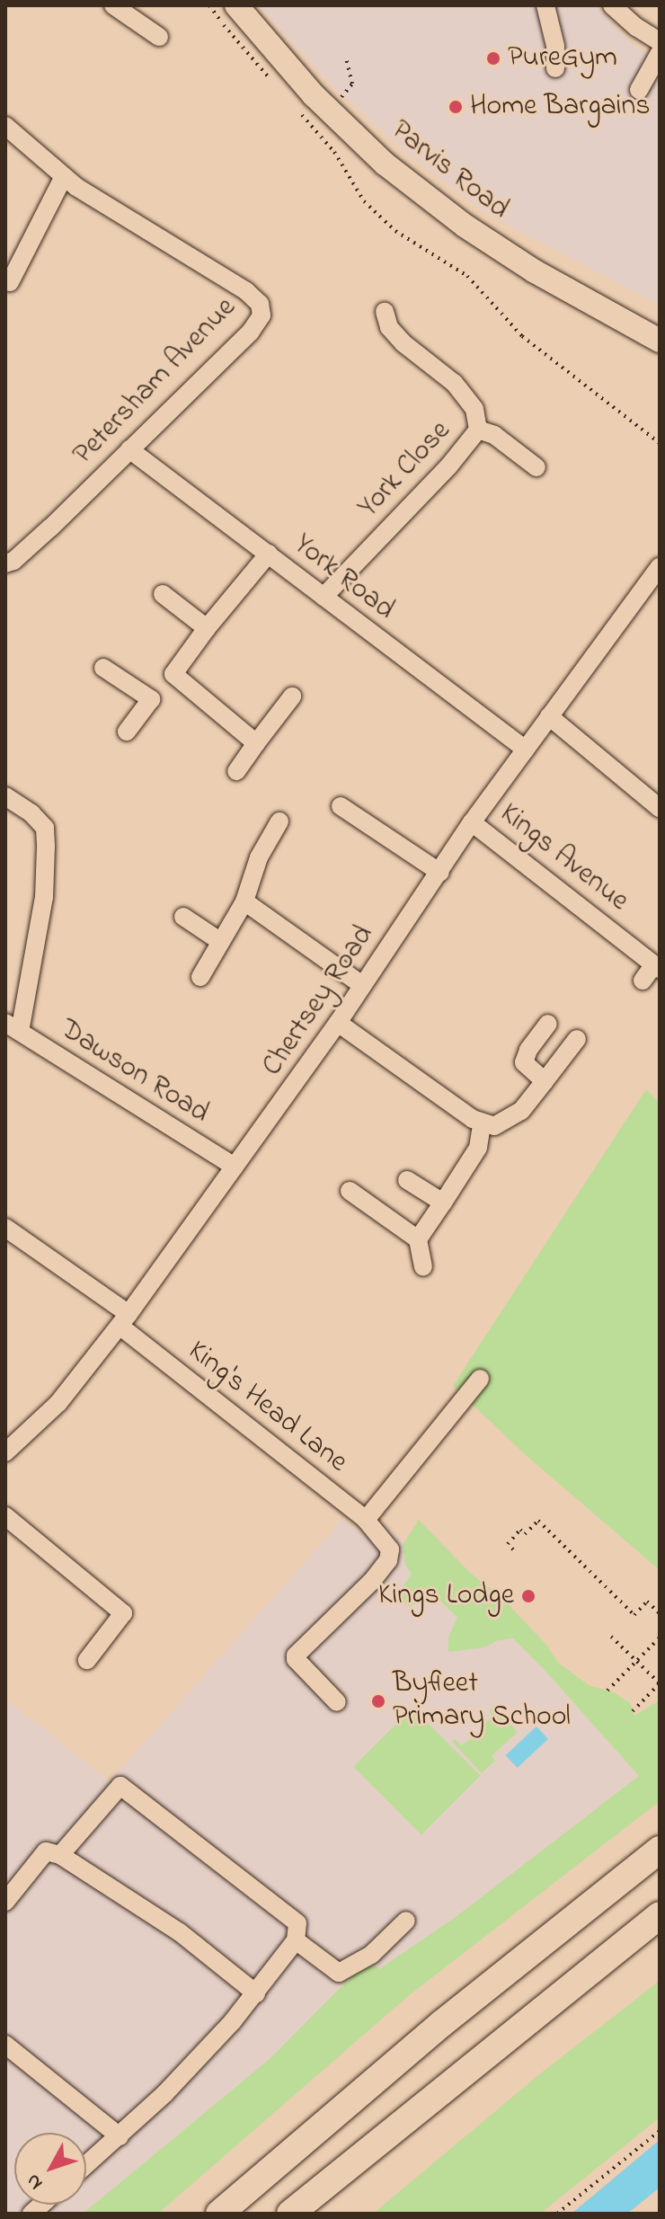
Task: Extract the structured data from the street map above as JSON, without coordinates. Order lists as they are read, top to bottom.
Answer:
{
  "streets": {
    "main road": ["Parvis Road"],
    "street": [
      "Petersham Avenue",
      "York Close",
      "York Road",
      "Kings Avenue",
      "Chertsey Road",
      "Dawson Road",
      "King's Head Lane"
    ]
  },
  "crossings": [
    ["Petersham Avenue", "York Road"],
    ["York Close", "York Road"],
    ["York Road", "Chertsey Road"],
    ["Kings Avenue", "Chertsey Road"],
    ["Chertsey Road", "Dawson Road"],
    ["Chertsey Road", "King's Head Lane"]
  ],
  "places": [
    "PureGym",
    "Home Bargains",
    "Kings Lodge",
    "Byfleet Primary School"
  ],
  "north": "bottom left"
}
